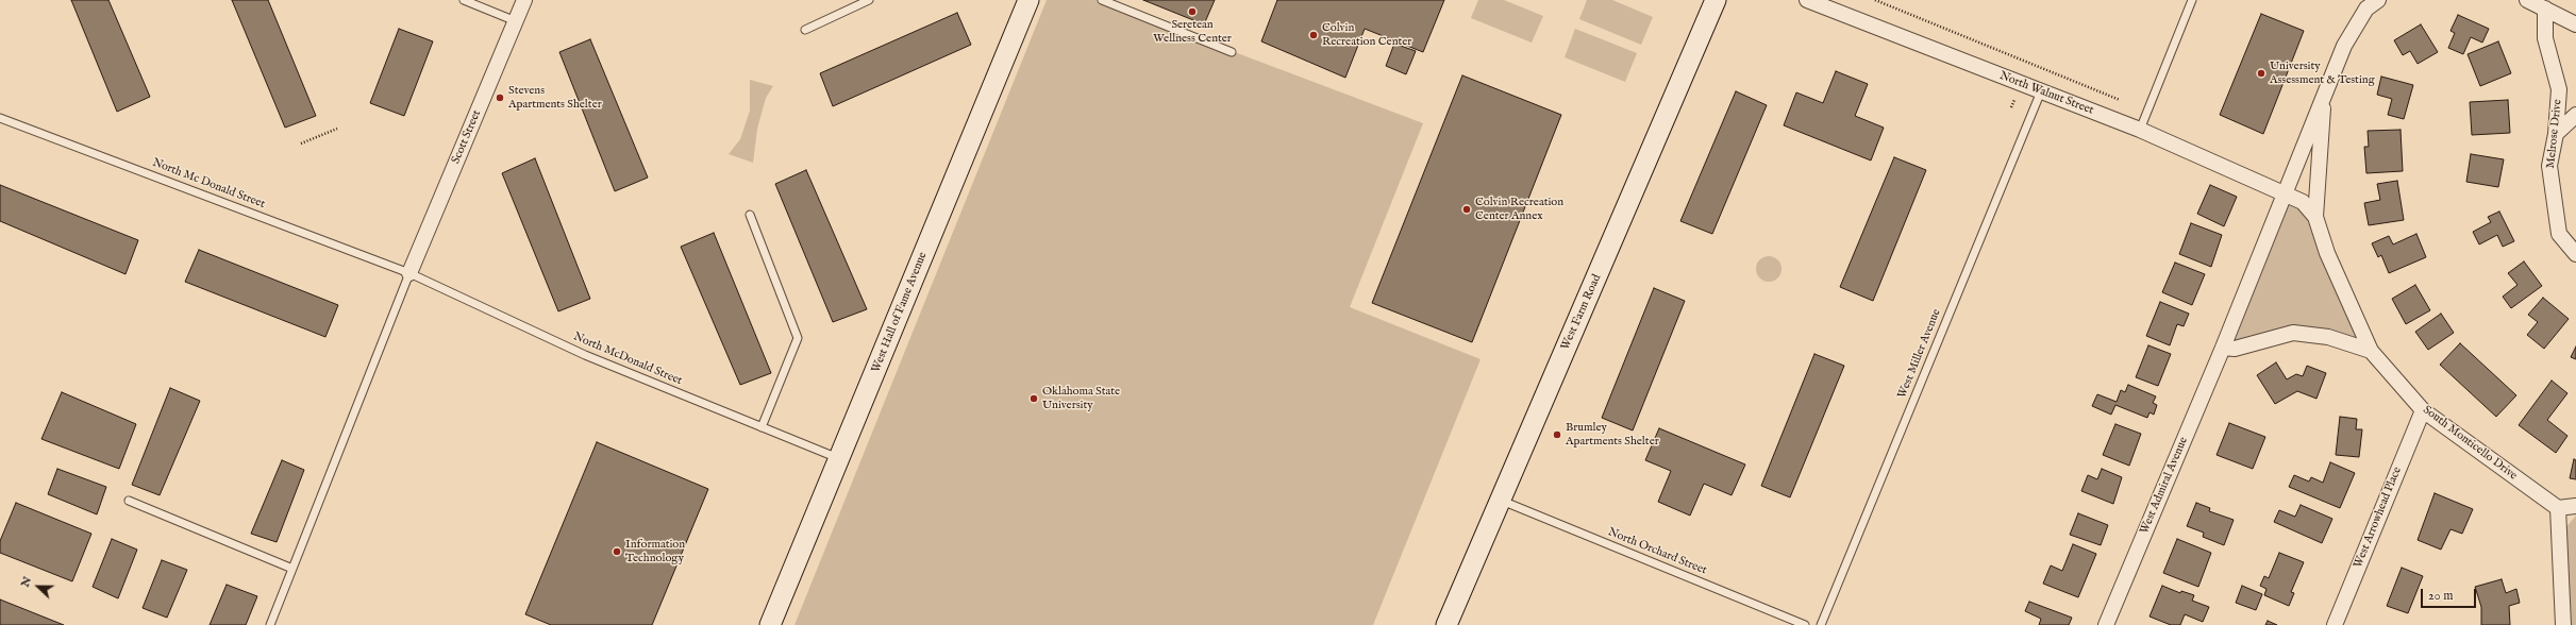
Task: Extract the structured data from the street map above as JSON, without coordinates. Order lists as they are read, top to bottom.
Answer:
{
  "streets": {
    "street": [
      "North Walnut Street",
      "Melrose Drive",
      "Scott Street",
      "West Hall of Fame Avenue",
      "West Farm Road",
      "South Monticello Drive",
      "West Admiral Avenue",
      "West Arrowhead Place"
    ],
    "lane": [
      "North Mc Donald Street",
      "West Miller Avenue",
      "North McDonald Street",
      "North Orchard Street"
    ]
  },
  "crossings": [
    ["North Walnut Street", "West Miller Avenue"],
    ["North Walnut Street", "South Monticello Drive"],
    ["North Walnut Street", "West Admiral Avenue"],
    ["Scott Street", "North Mc Donald Street"],
    ["Scott Street", "North McDonald Street"],
    ["North Mc Donald Street", "North McDonald Street"],
    ["West Hall of Fame Avenue", "North McDonald Street"],
    ["West Farm Road", "North Orchard Street"],
    ["South Monticello Drive", "West Admiral Avenue"],
    ["South Monticello Drive", "West Arrowhead Place"]
  ],
  "places": [
    "Seretean Wellness Center",
    "Colvin Recreation Center",
    "University Assessment & Testing",
    "Stevens Apartments Shelter",
    "Colvin Recreation Center Annex",
    "Oklahoma State University",
    "Brumley Apartments Shelter",
    "Information Technology"
  ],
  "scale_bar": "20 m",
  "north": "left"
}
